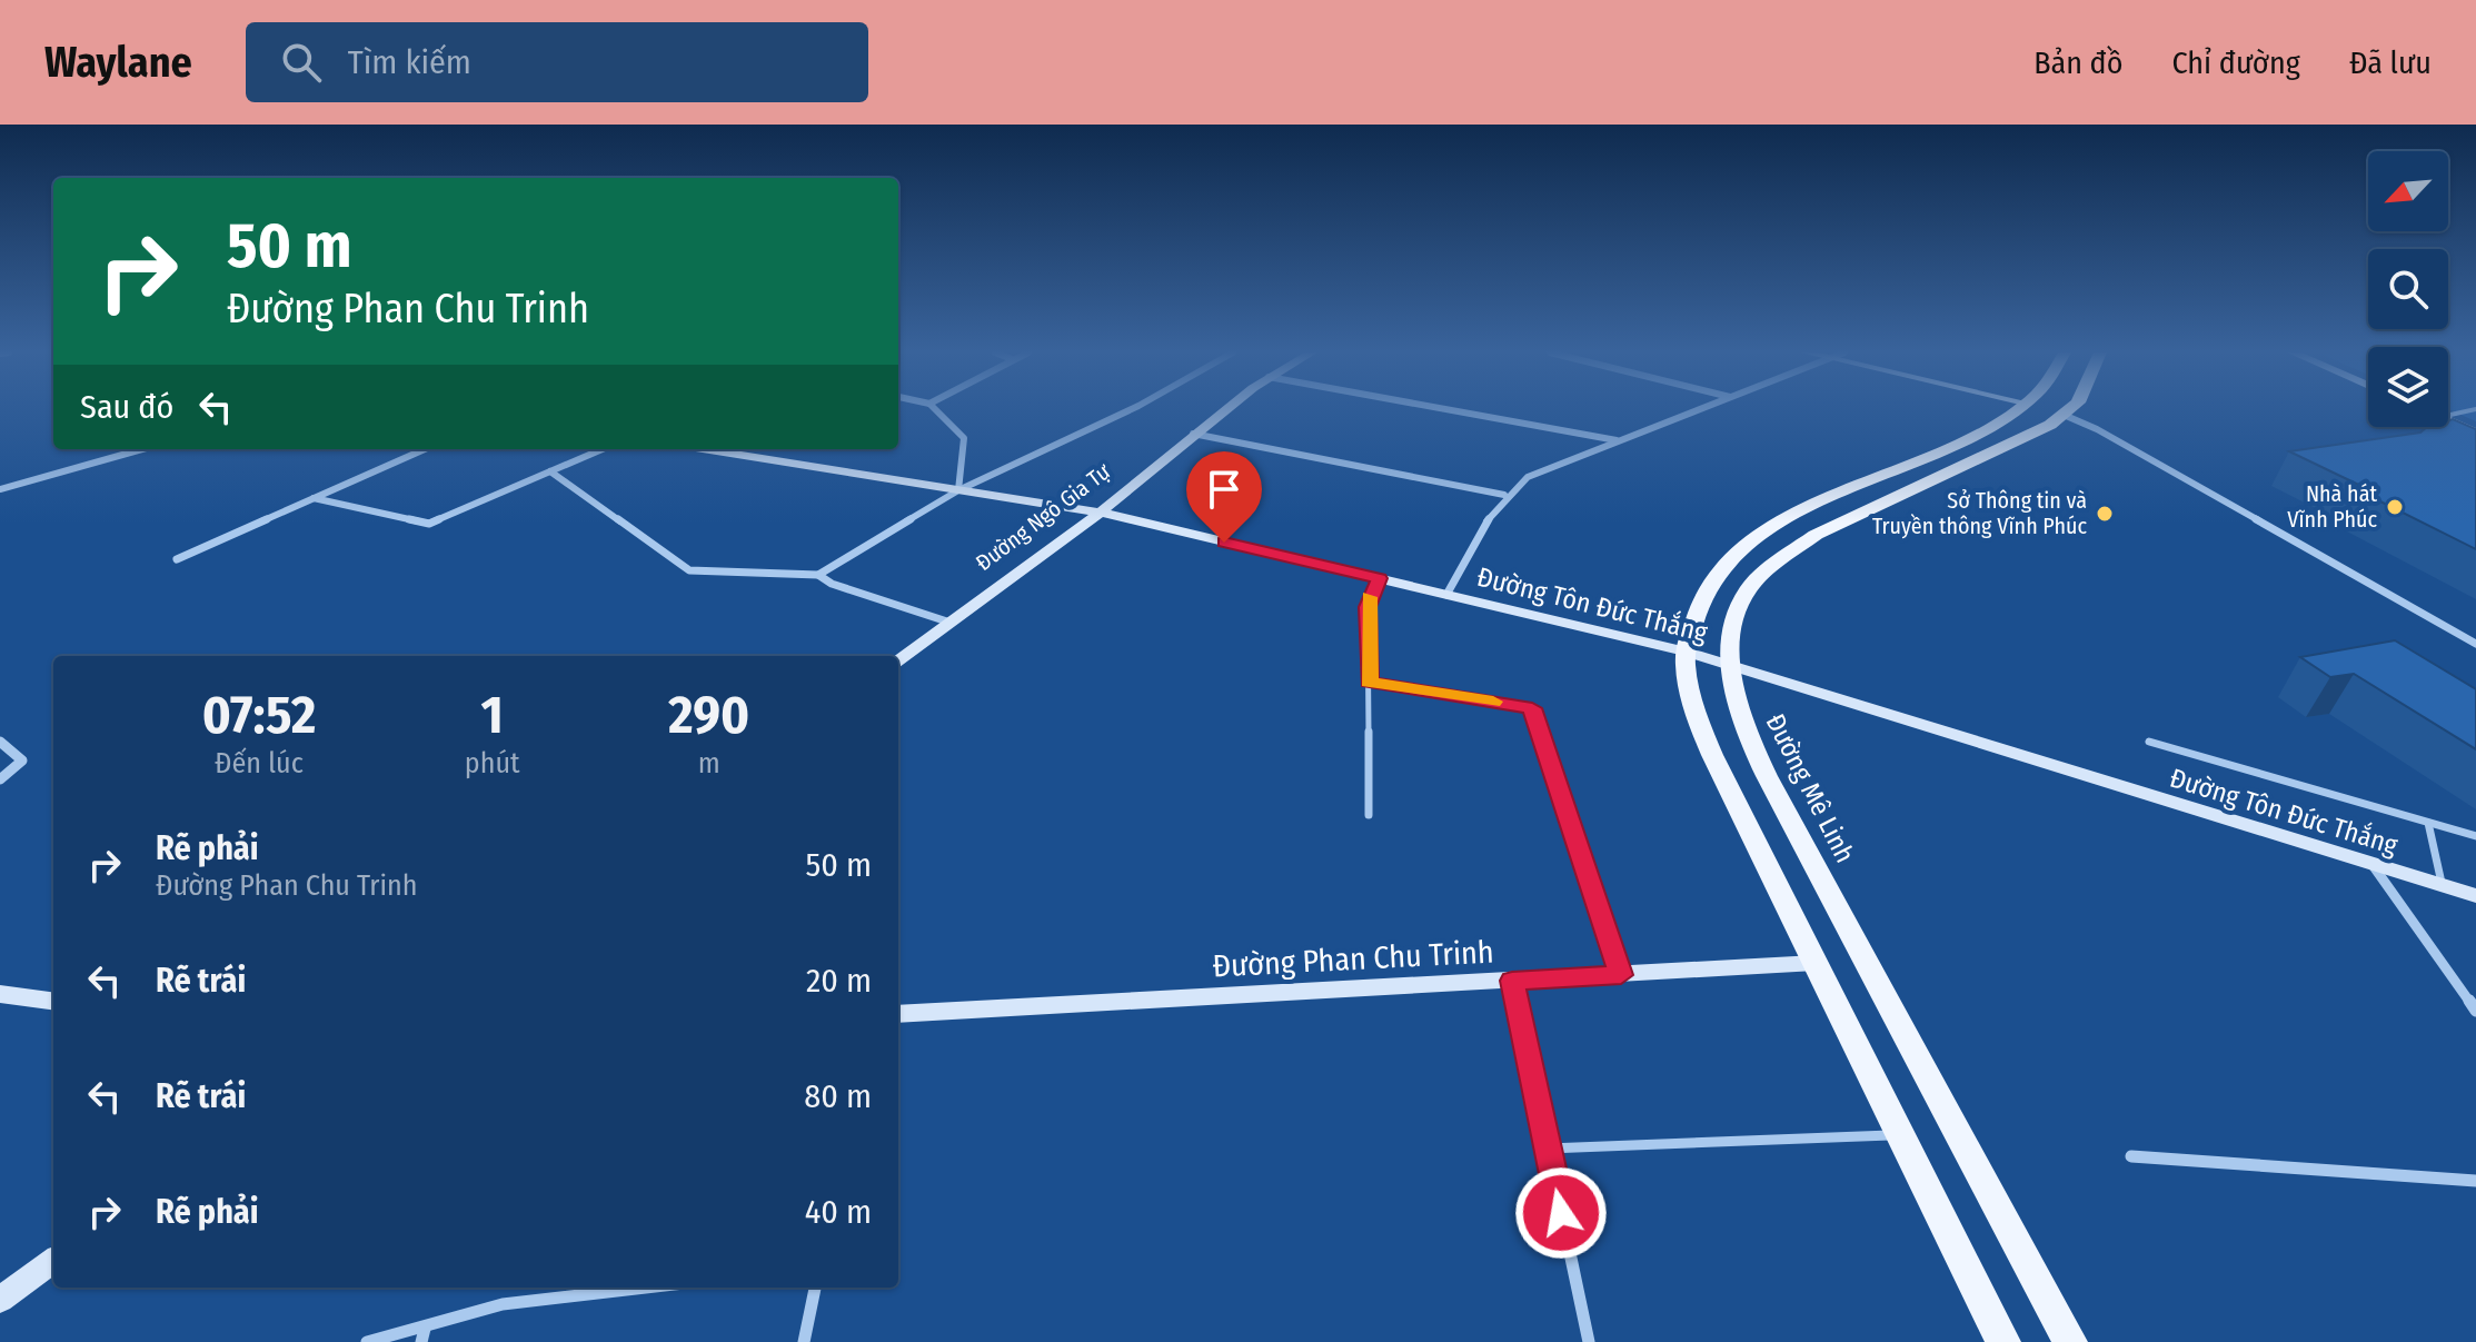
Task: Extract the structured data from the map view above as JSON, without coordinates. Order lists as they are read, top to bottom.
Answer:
{
  "streets": {
    "main road": ["Đường Mê Linh"],
    "street": ["Đường Ngô Gia Tự", "Đường Tôn Đức Thắng", "Đường Phan Chu Trinh"]
  },
  "crossings": [
    ["Đường Ngô Gia Tự", "Đường Tôn Đức Thắng"],
    ["Đường Tôn Đức Thắng", "Đường Mê Linh"]
  ],
  "places": ["Nhà hát Vĩnh Phúc", "Sở Thông tin và Truyền thông Vĩnh Phúc"],
  "north": "bottom left",
  "page": {
    "header": "Waylane",
    "search": "Tìm kiếm",
    "nav": ["Bản đồ", "Chỉ đường", "Đã lưu"],
    "turn": ["50 m", "Đường Phan Chu Trinh"],
    "then": "Sau đó",
    "eta": [
      "07:52",
      "Đến lúc",
      "1",
      "phút",
      "290",
      "m"
    ],
    "list": [
      {
        "name": "Rẽ phải",
        "note": "Đường Phan Chu Trinh",
        "value": "50 m"
      },
      {
        "name": "Rẽ trái",
        "value": "20 m"
      },
      {
        "name": "Rẽ trái",
        "value": "80 m"
      },
      {
        "name": "Rẽ phải",
        "value": "40 m"
      }
    ]
  }
}
